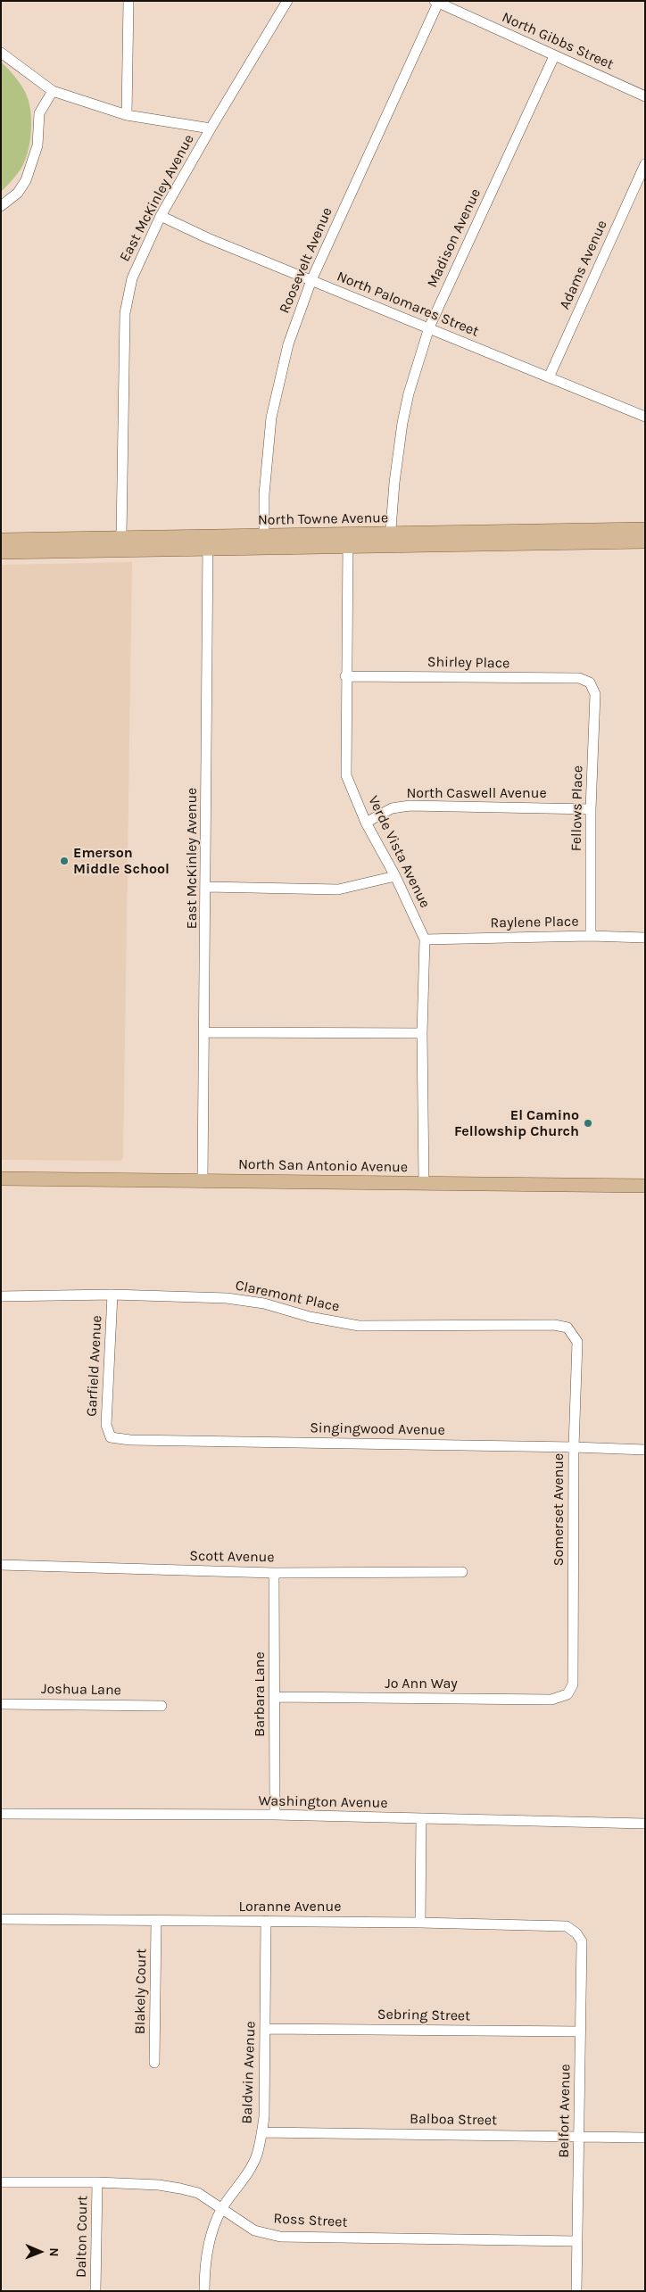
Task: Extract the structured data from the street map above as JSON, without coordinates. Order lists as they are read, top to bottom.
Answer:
{
  "streets": {
    "main road": ["North Towne Avenue", "North San Antonio Avenue"],
    "street": [
      "North Gibbs Street",
      "East McKinley Avenue",
      "Madison Avenue",
      "Roosevelt Avenue",
      "Adams Avenue",
      "North Palomares Street",
      "Shirley Place",
      "North Caswell Avenue",
      "Fellows Place",
      "Verde Vista Avenue",
      "Raylene Place",
      "Claremont Place",
      "Garfield Avenue",
      "Singingwood Avenue",
      "Somerset Avenue",
      "Scott Avenue",
      "Jo Ann Way",
      "Joshua Lane",
      "Barbara Lane",
      "Washington Avenue",
      "Loranne Avenue",
      "Blakely Court",
      "Sebring Street",
      "Baldwin Avenue",
      "Belfort Avenue",
      "Balboa Street",
      "Ross Street",
      "Dalton Court"
    ]
  },
  "crossings": [
    ["North Gibbs Street", "Madison Avenue"],
    ["North Gibbs Street", "Roosevelt Avenue"],
    ["East McKinley Avenue", "North Palomares Street"],
    ["East McKinley Avenue", "North Towne Avenue"],
    ["East McKinley Avenue", "North San Antonio Avenue"],
    ["Madison Avenue", "North Palomares Street"],
    ["Madison Avenue", "North Towne Avenue"],
    ["Roosevelt Avenue", "North Palomares Street"],
    ["Roosevelt Avenue", "North Towne Avenue"],
    ["Adams Avenue", "North Palomares Street"],
    ["North Towne Avenue", "Verde Vista Avenue"],
    ["Shirley Place", "Fellows Place"],
    ["Shirley Place", "Verde Vista Avenue"],
    ["North Caswell Avenue", "Fellows Place"],
    ["North Caswell Avenue", "Verde Vista Avenue"],
    ["Fellows Place", "Raylene Place"],
    ["Verde Vista Avenue", "Raylene Place"],
    ["Verde Vista Avenue", "North San Antonio Avenue"],
    ["Claremont Place", "Garfield Avenue"],
    ["Claremont Place", "Somerset Avenue"],
    ["Garfield Avenue", "Singingwood Avenue"],
    ["Singingwood Avenue", "Somerset Avenue"],
    ["Somerset Avenue", "Jo Ann Way"],
    ["Scott Avenue", "Barbara Lane"],
    ["Jo Ann Way", "Barbara Lane"],
    ["Barbara Lane", "Washington Avenue"],
    ["Loranne Avenue", "Blakely Court"],
    ["Loranne Avenue", "Baldwin Avenue"],
    ["Loranne Avenue", "Belfort Avenue"],
    ["Sebring Street", "Baldwin Avenue"],
    ["Sebring Street", "Belfort Avenue"],
    ["Baldwin Avenue", "Balboa Street"],
    ["Baldwin Avenue", "Ross Street"],
    ["Belfort Avenue", "Balboa Street"],
    ["Belfort Avenue", "Ross Street"],
    ["Ross Street", "Dalton Court"]
  ],
  "places": ["Emerson Middle School", "El Camino Fellowship Church"],
  "north": "right"
}
